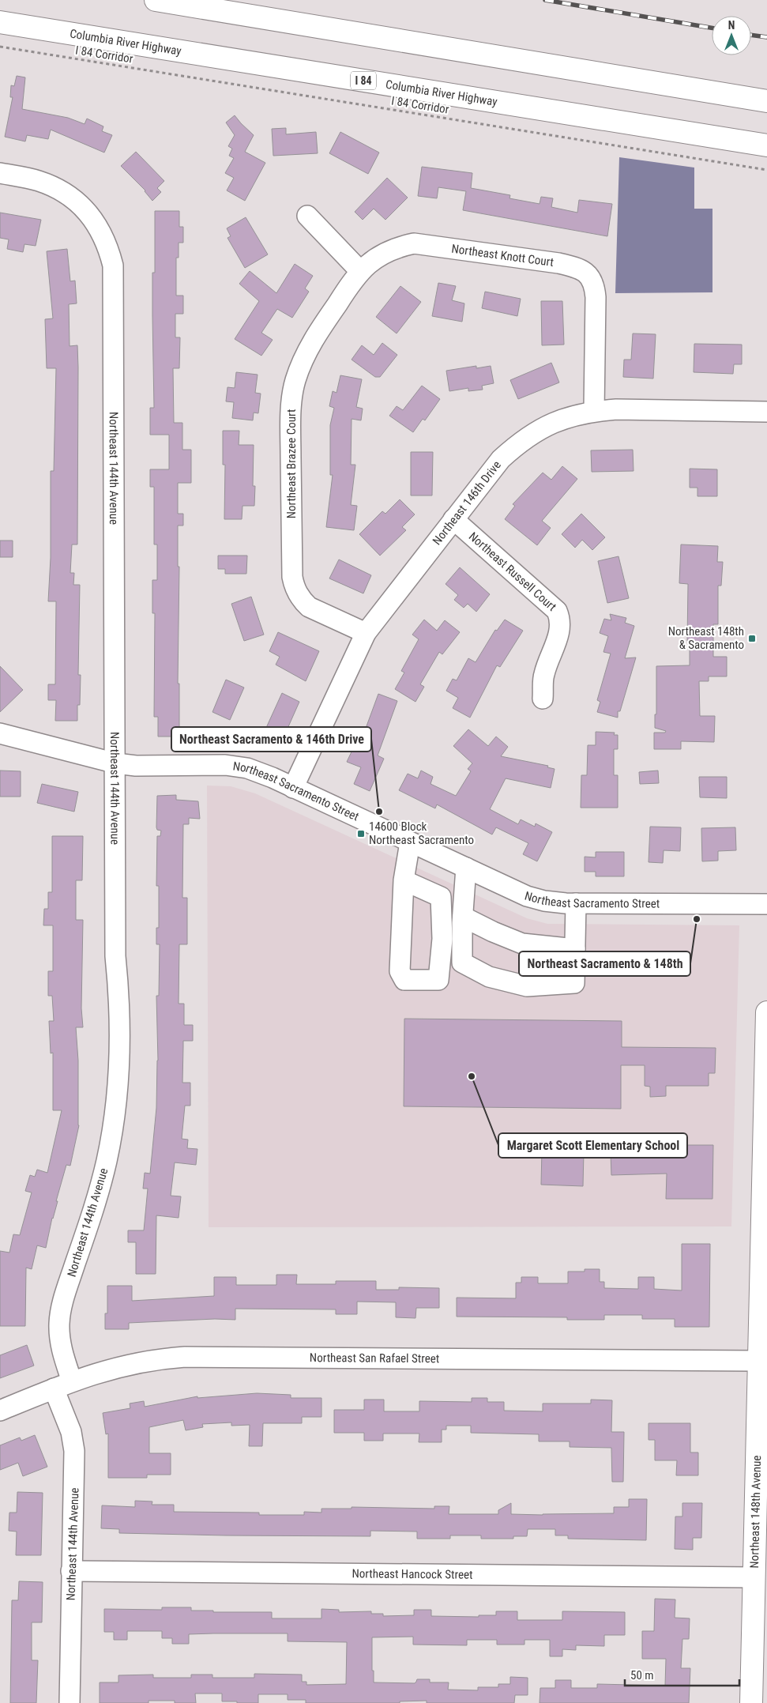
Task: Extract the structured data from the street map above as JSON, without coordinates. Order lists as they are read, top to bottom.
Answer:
{
  "streets": {
    "main road": ["Columbia River Highway", "I 84", "Northeast 148th Avenue"],
    "street": [
      "Northeast Knott Court",
      "Northeast Brazee Court",
      "Northeast 144th Avenue",
      "Northeast 146th Drive",
      "Northeast Russell Court",
      "Northeast Sacramento Street",
      "Northeast San Rafael Street",
      "Northeast Hancock Street"
    ],
    "path": ["I 84 Corridor"]
  },
  "crossings": [
    ["Northeast Knott Court", "Northeast Brazee Court"],
    ["Northeast Knott Court", "Northeast 146th Drive"],
    ["Northeast Brazee Court", "Northeast 146th Drive"],
    ["Northeast 144th Avenue", "Northeast Sacramento Street"],
    ["Northeast 144th Avenue", "Northeast San Rafael Street"],
    ["Northeast 144th Avenue", "Northeast Hancock Street"],
    ["Northeast 146th Drive", "Northeast Russell Court"],
    ["Northeast 146th Drive", "Northeast Sacramento Street"],
    ["Northeast San Rafael Street", "Northeast 148th Avenue"],
    ["Northeast 148th Avenue", "Northeast Hancock Street"]
  ],
  "places": {
    "transit": ["Northeast 148th & Sacramento", "14600 Block Northeast Sacramento"],
    "other": ["Northeast Sacramento & 146th Drive", "Northeast Sacramento & 148th", "Margaret Scott Elementary School"]
  },
  "scale_bar": "50 m",
  "north": "top"
}
